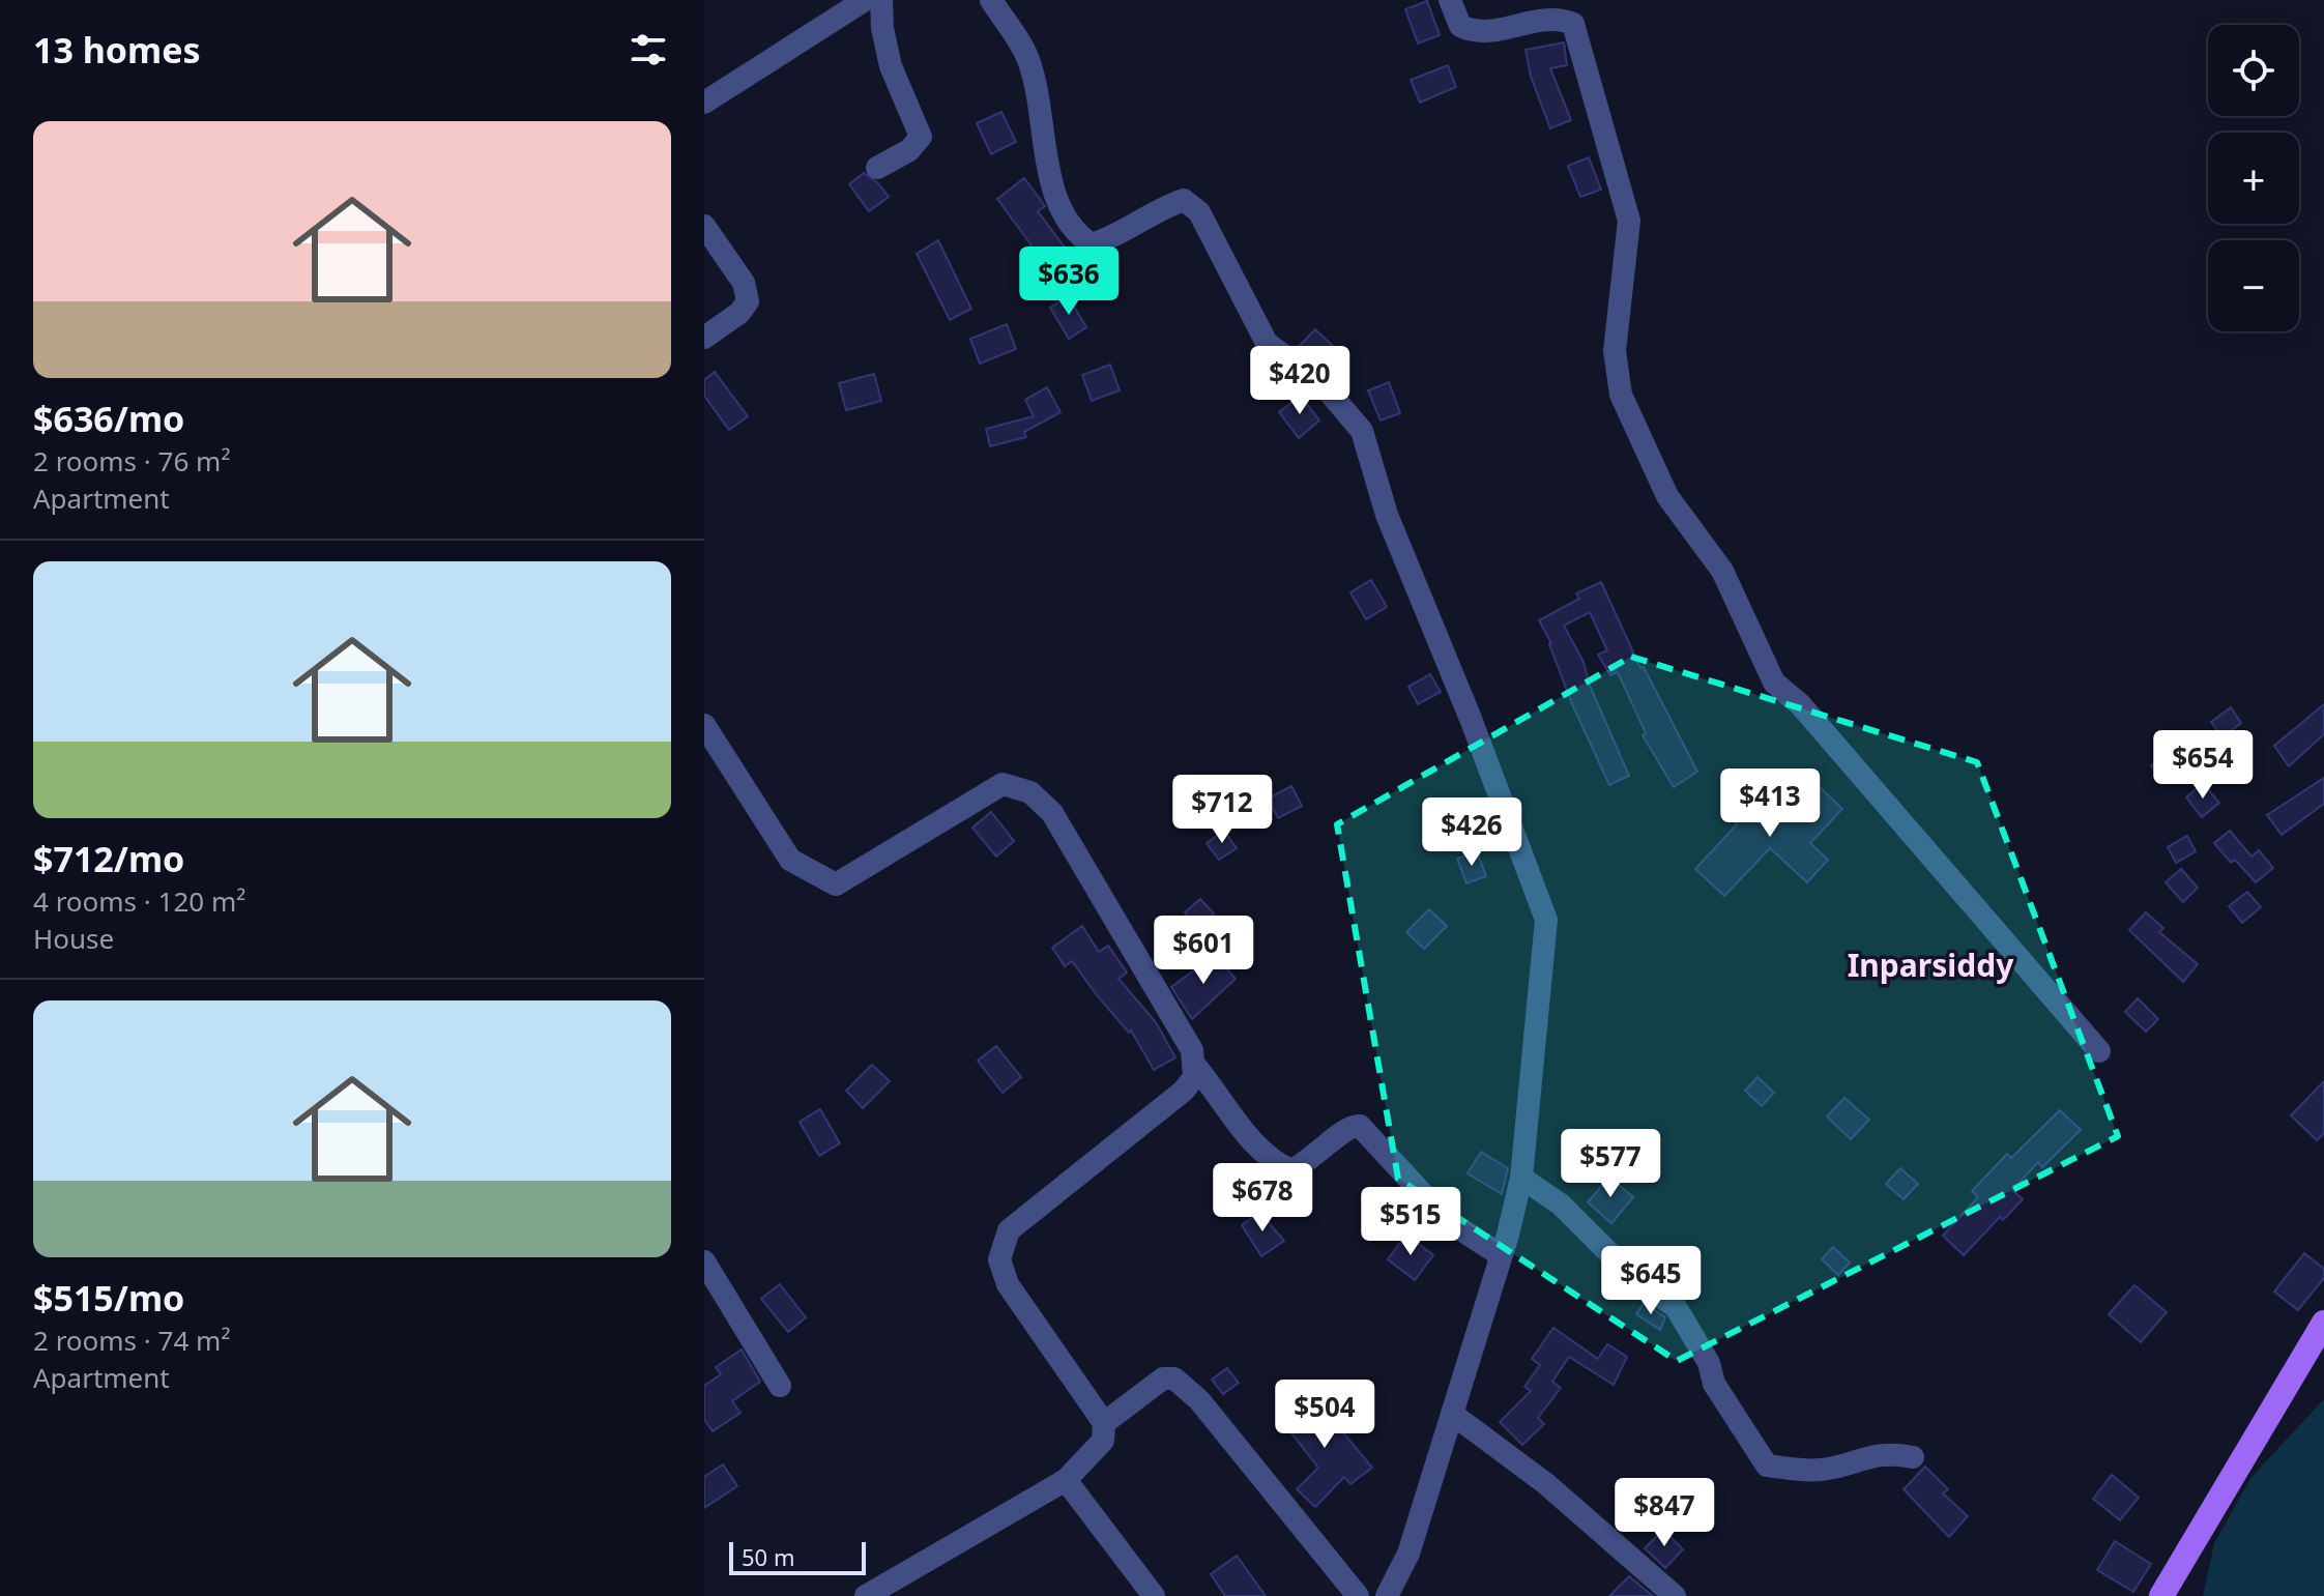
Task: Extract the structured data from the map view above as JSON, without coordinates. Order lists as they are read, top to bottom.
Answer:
{
  "districts": ["Inparsiddy"],
  "scale_bar": "50 m",
  "page": {
    "heading": "13 homes",
    "map_buttons": ["+", "−"],
    "list": [
      {
        "name": "$636/mo",
        "note": "2 rooms · 76 m² · Apartment"
      },
      {
        "name": "$712/mo",
        "note": "4 rooms · 120 m² · House"
      },
      {
        "name": "$515/mo",
        "note": "2 rooms · 74 m² · Apartment"
      }
    ],
    "price": [
      "$636",
      "$420",
      "$654",
      "$413",
      "$712",
      "$426",
      "$601",
      "$577",
      "$678",
      "$515",
      "$645",
      "$504",
      "$847"
    ],
    "scale": "50 m"
  }
}
